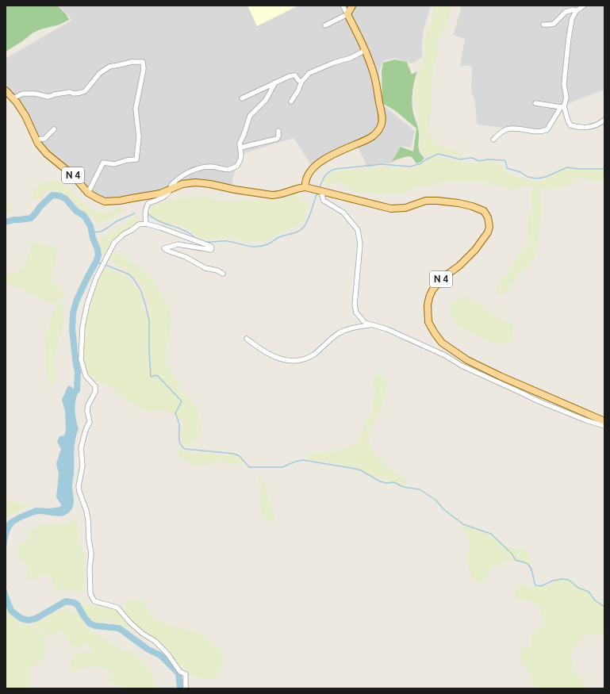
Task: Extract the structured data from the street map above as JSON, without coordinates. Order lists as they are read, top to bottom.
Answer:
{
  "streets": {
    "main road": ["N 4"]
  }
}
